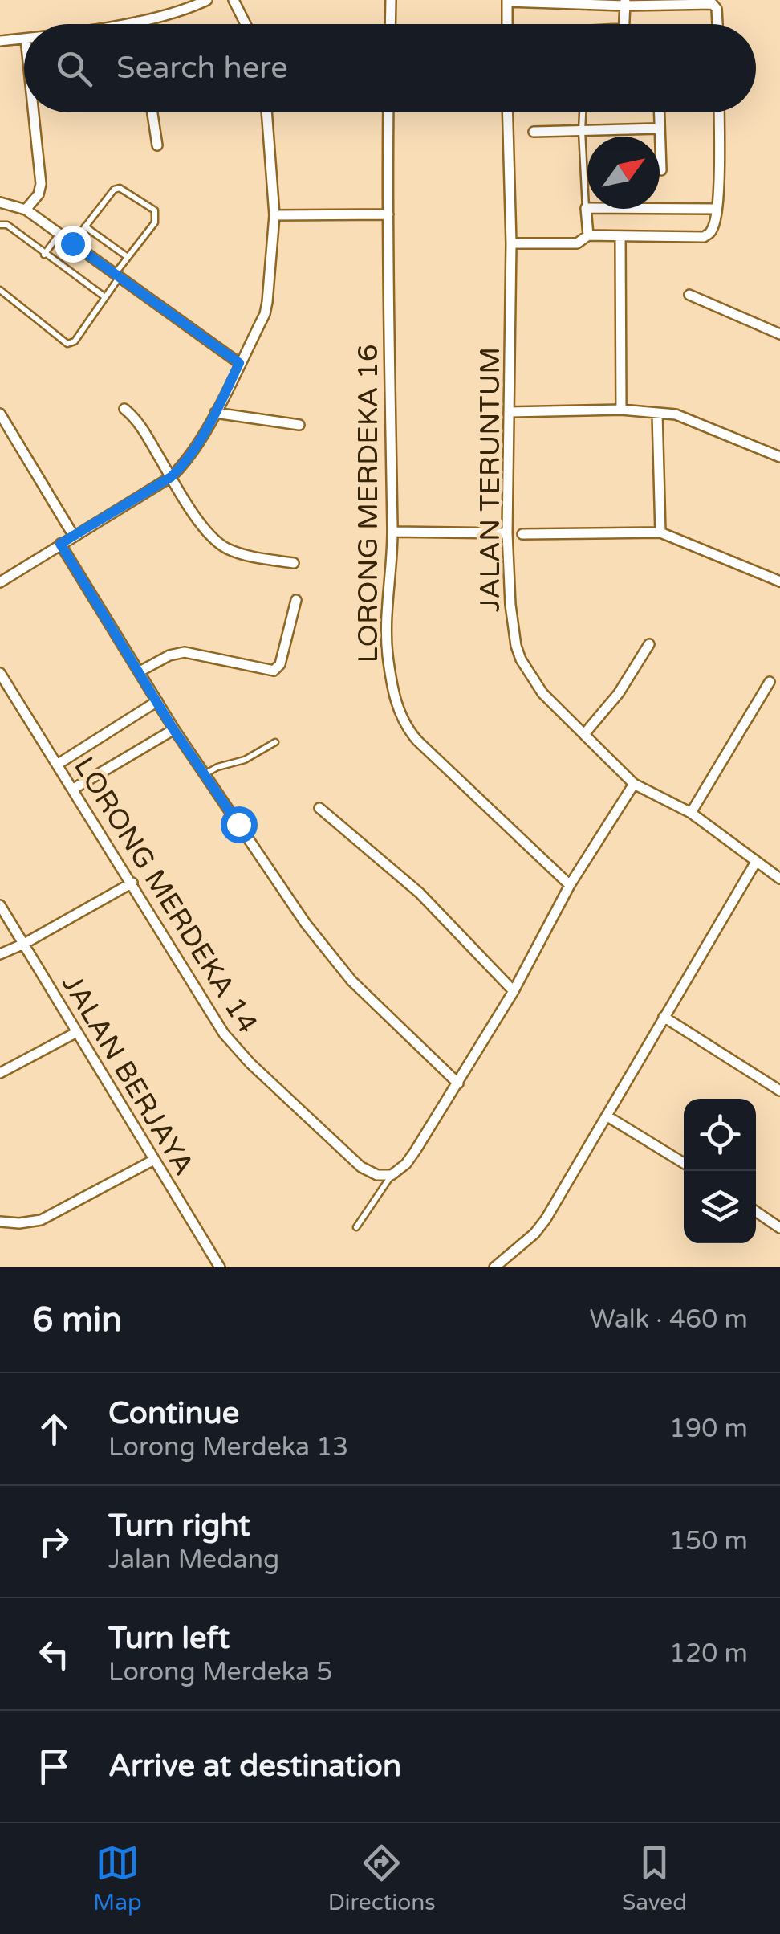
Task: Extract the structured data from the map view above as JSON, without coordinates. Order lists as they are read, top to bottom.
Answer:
{
  "streets": {
    "street": [
      "JALAN TERUNTUM",
      "LORONG MERDEKA 16",
      "LORONG MERDEKA 14",
      "JALAN BERJAYA"
    ]
  },
  "north": "top right",
  "page": {
    "search": "Search here",
    "heading": ["6 min", "Walk · 460 m"],
    "list": [
      ["Continue", "Lorong Merdeka 13", "190 m"],
      ["Turn right", "Jalan Medang", "150 m"],
      ["Turn left", "Lorong Merdeka 5", "120 m"],
      "Arrive at destination"
    ],
    "nav": ["Map", "Directions", "Saved"]
  }
}
